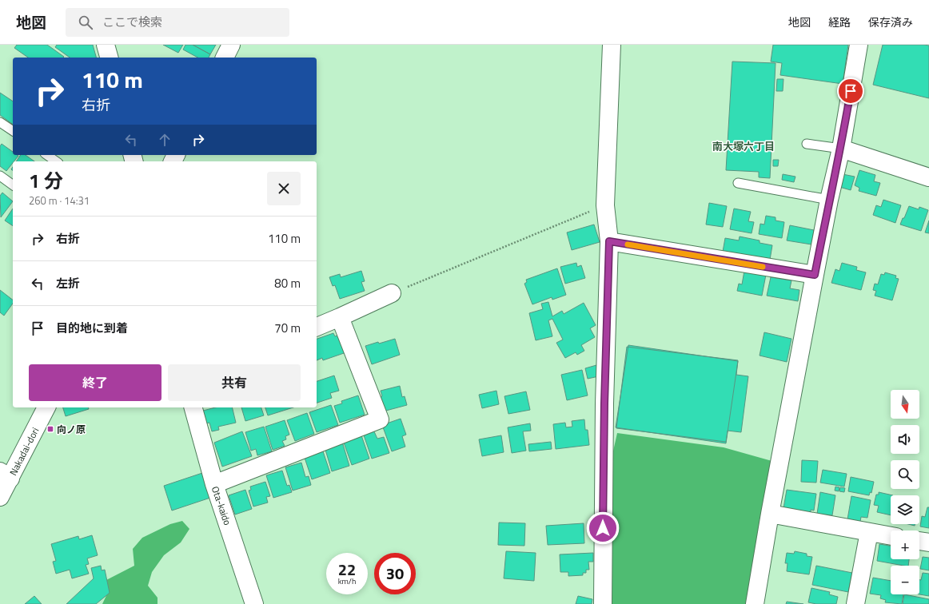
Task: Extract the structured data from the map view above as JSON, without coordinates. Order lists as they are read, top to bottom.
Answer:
{
  "streets": {
    "street": ["Nakadai-dori", "Ota-kaido"]
  },
  "districts": ["南大塚六丁目"],
  "places": {
    "transit": ["向ノ原"]
  },
  "north": "bottom",
  "page": {
    "header": "地図",
    "search": "ここで検索",
    "nav": ["地図", "経路", "保存済み"],
    "turn": ["110 m", "右折"],
    "heading": ["1 分", "260 m · 14:31"],
    "list": [
      {
        "name": "右折",
        "value": "110 m"
      },
      {
        "name": "左折",
        "value": "80 m"
      },
      {
        "name": "目的地に到着",
        "value": "70 m"
      }
    ],
    "buttons": ["終了", "共有"],
    "map_buttons": ["+", "−"],
    "speed": "22 km/h",
    "limit": "30"
  }
}
